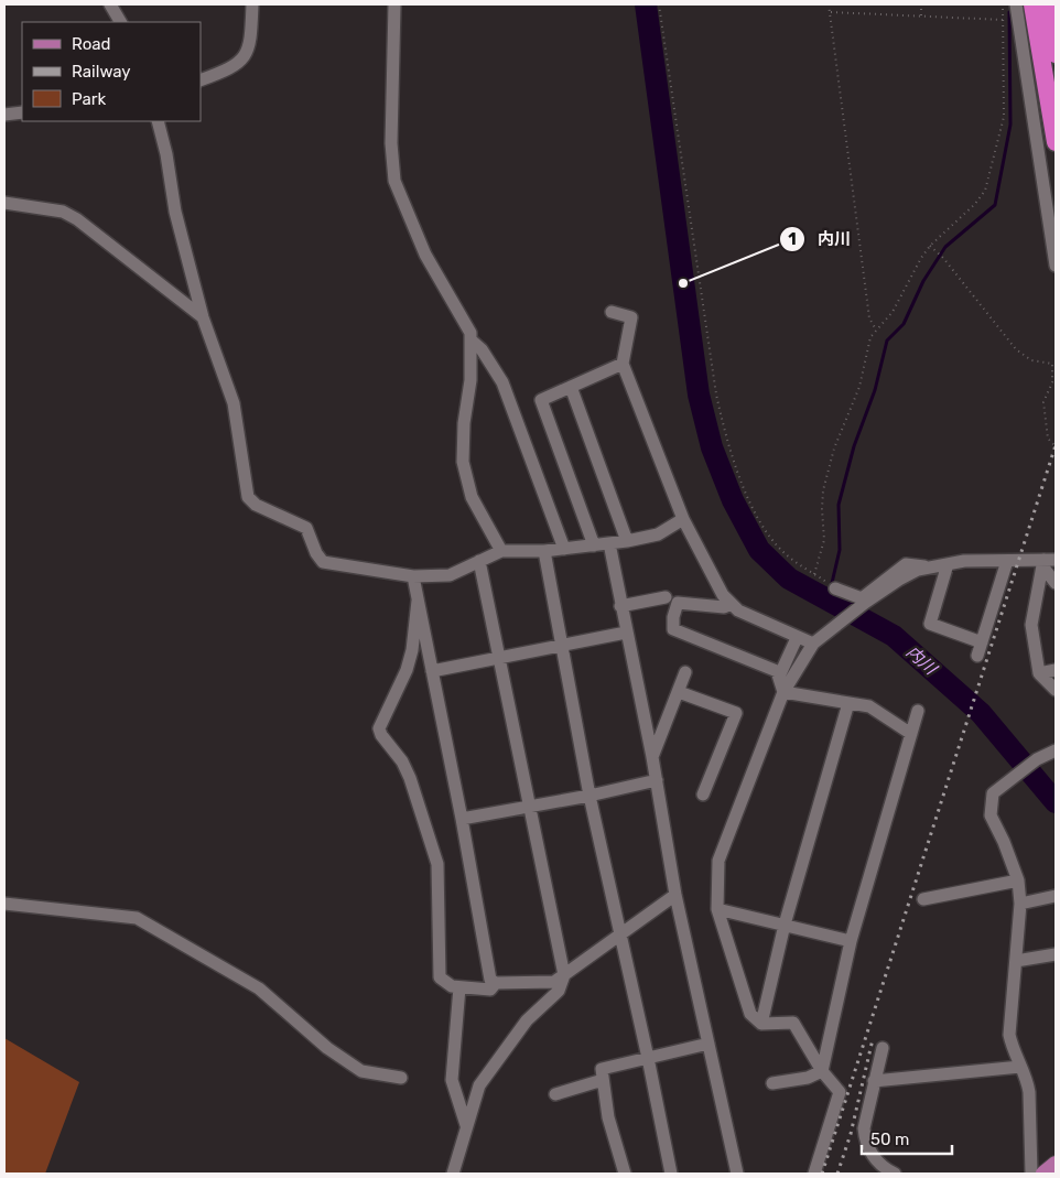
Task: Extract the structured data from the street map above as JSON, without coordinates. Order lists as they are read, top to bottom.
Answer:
{
  "water": ["内川"],
  "places": ["内川"],
  "legend": ["Road", "Railway", "Park"],
  "scale_bar": "50 m"
}
